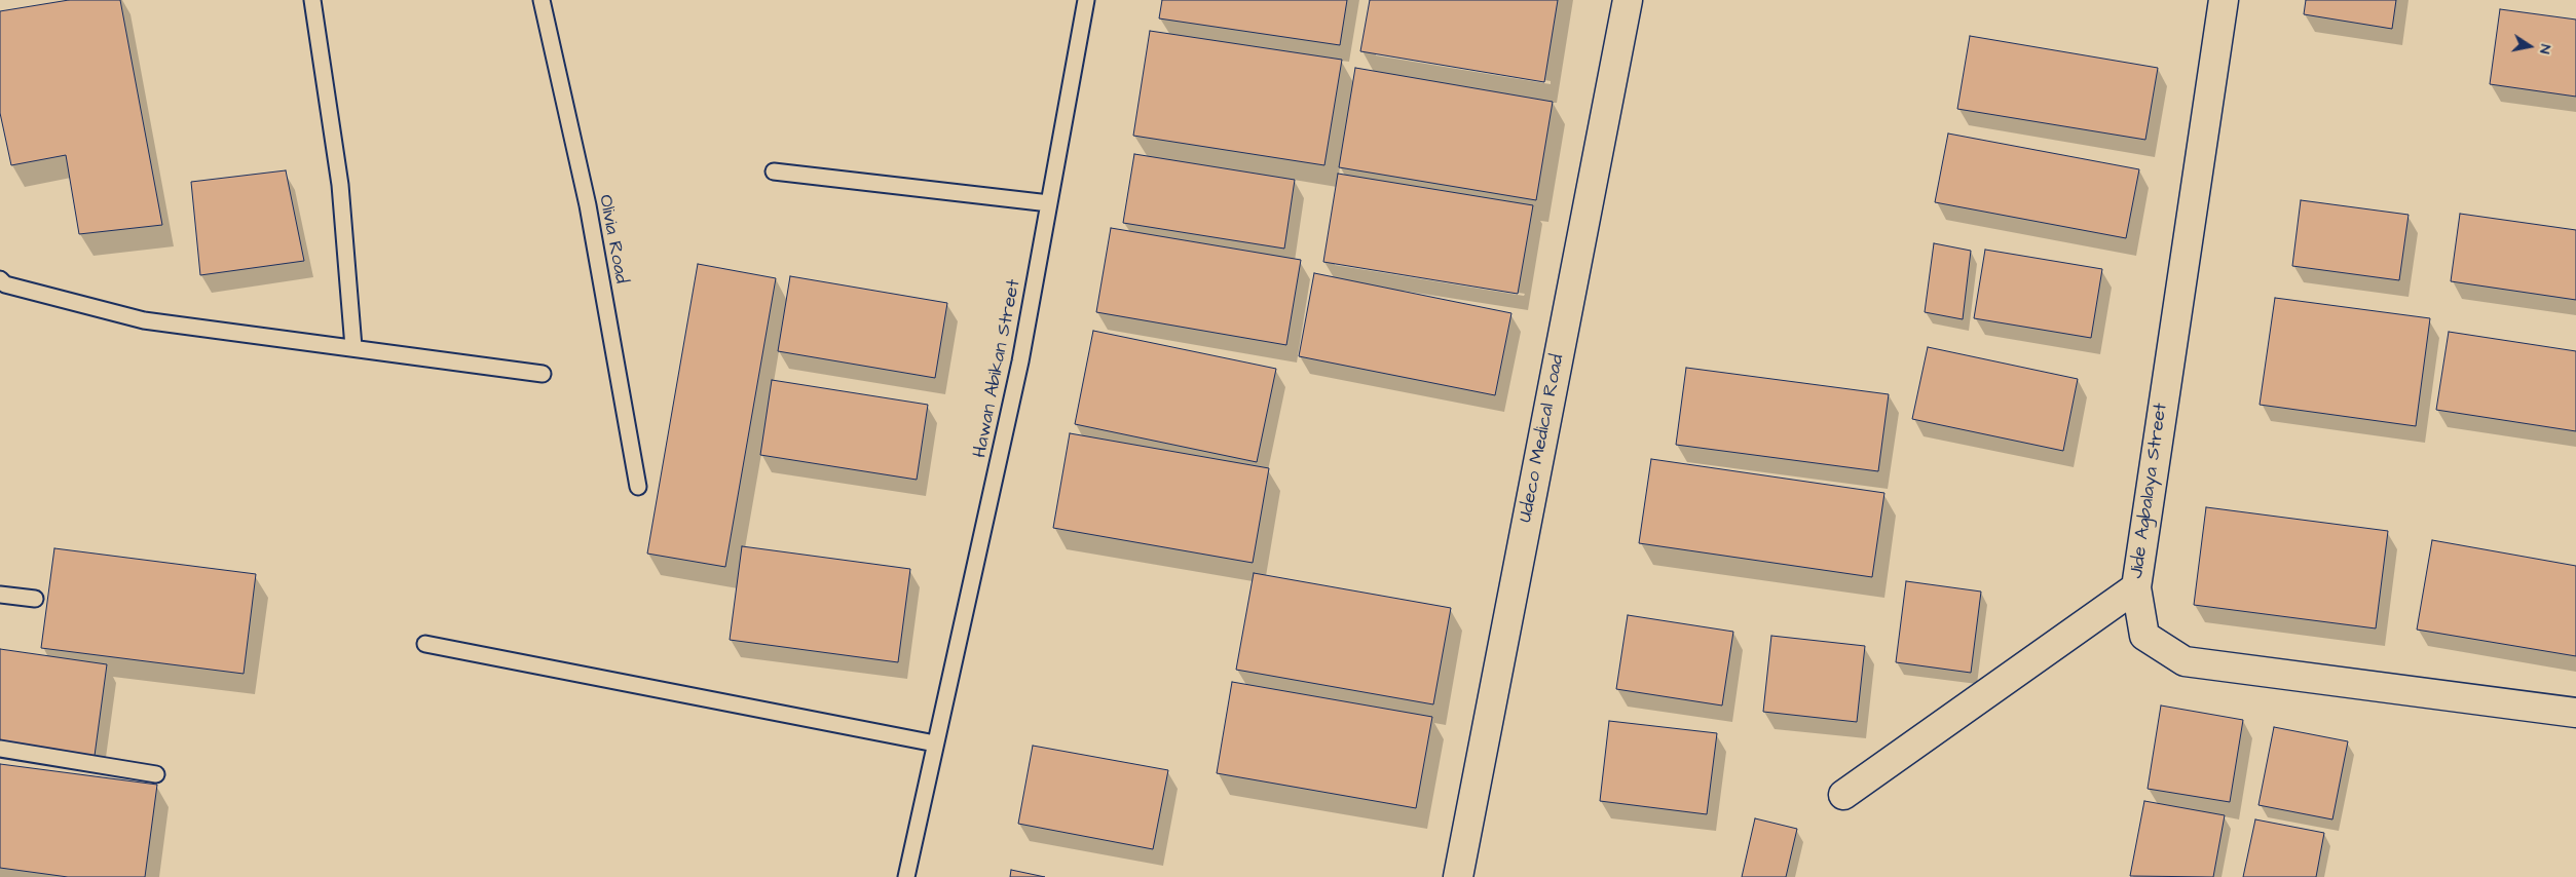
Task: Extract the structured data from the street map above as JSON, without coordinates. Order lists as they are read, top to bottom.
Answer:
{
  "streets": {
    "street": ["Udeco Medical Road", "Jide Agbalaya Street"],
    "lane": ["Olivia Road", "Hawan Abikan Street"]
  },
  "north": "right"
}
